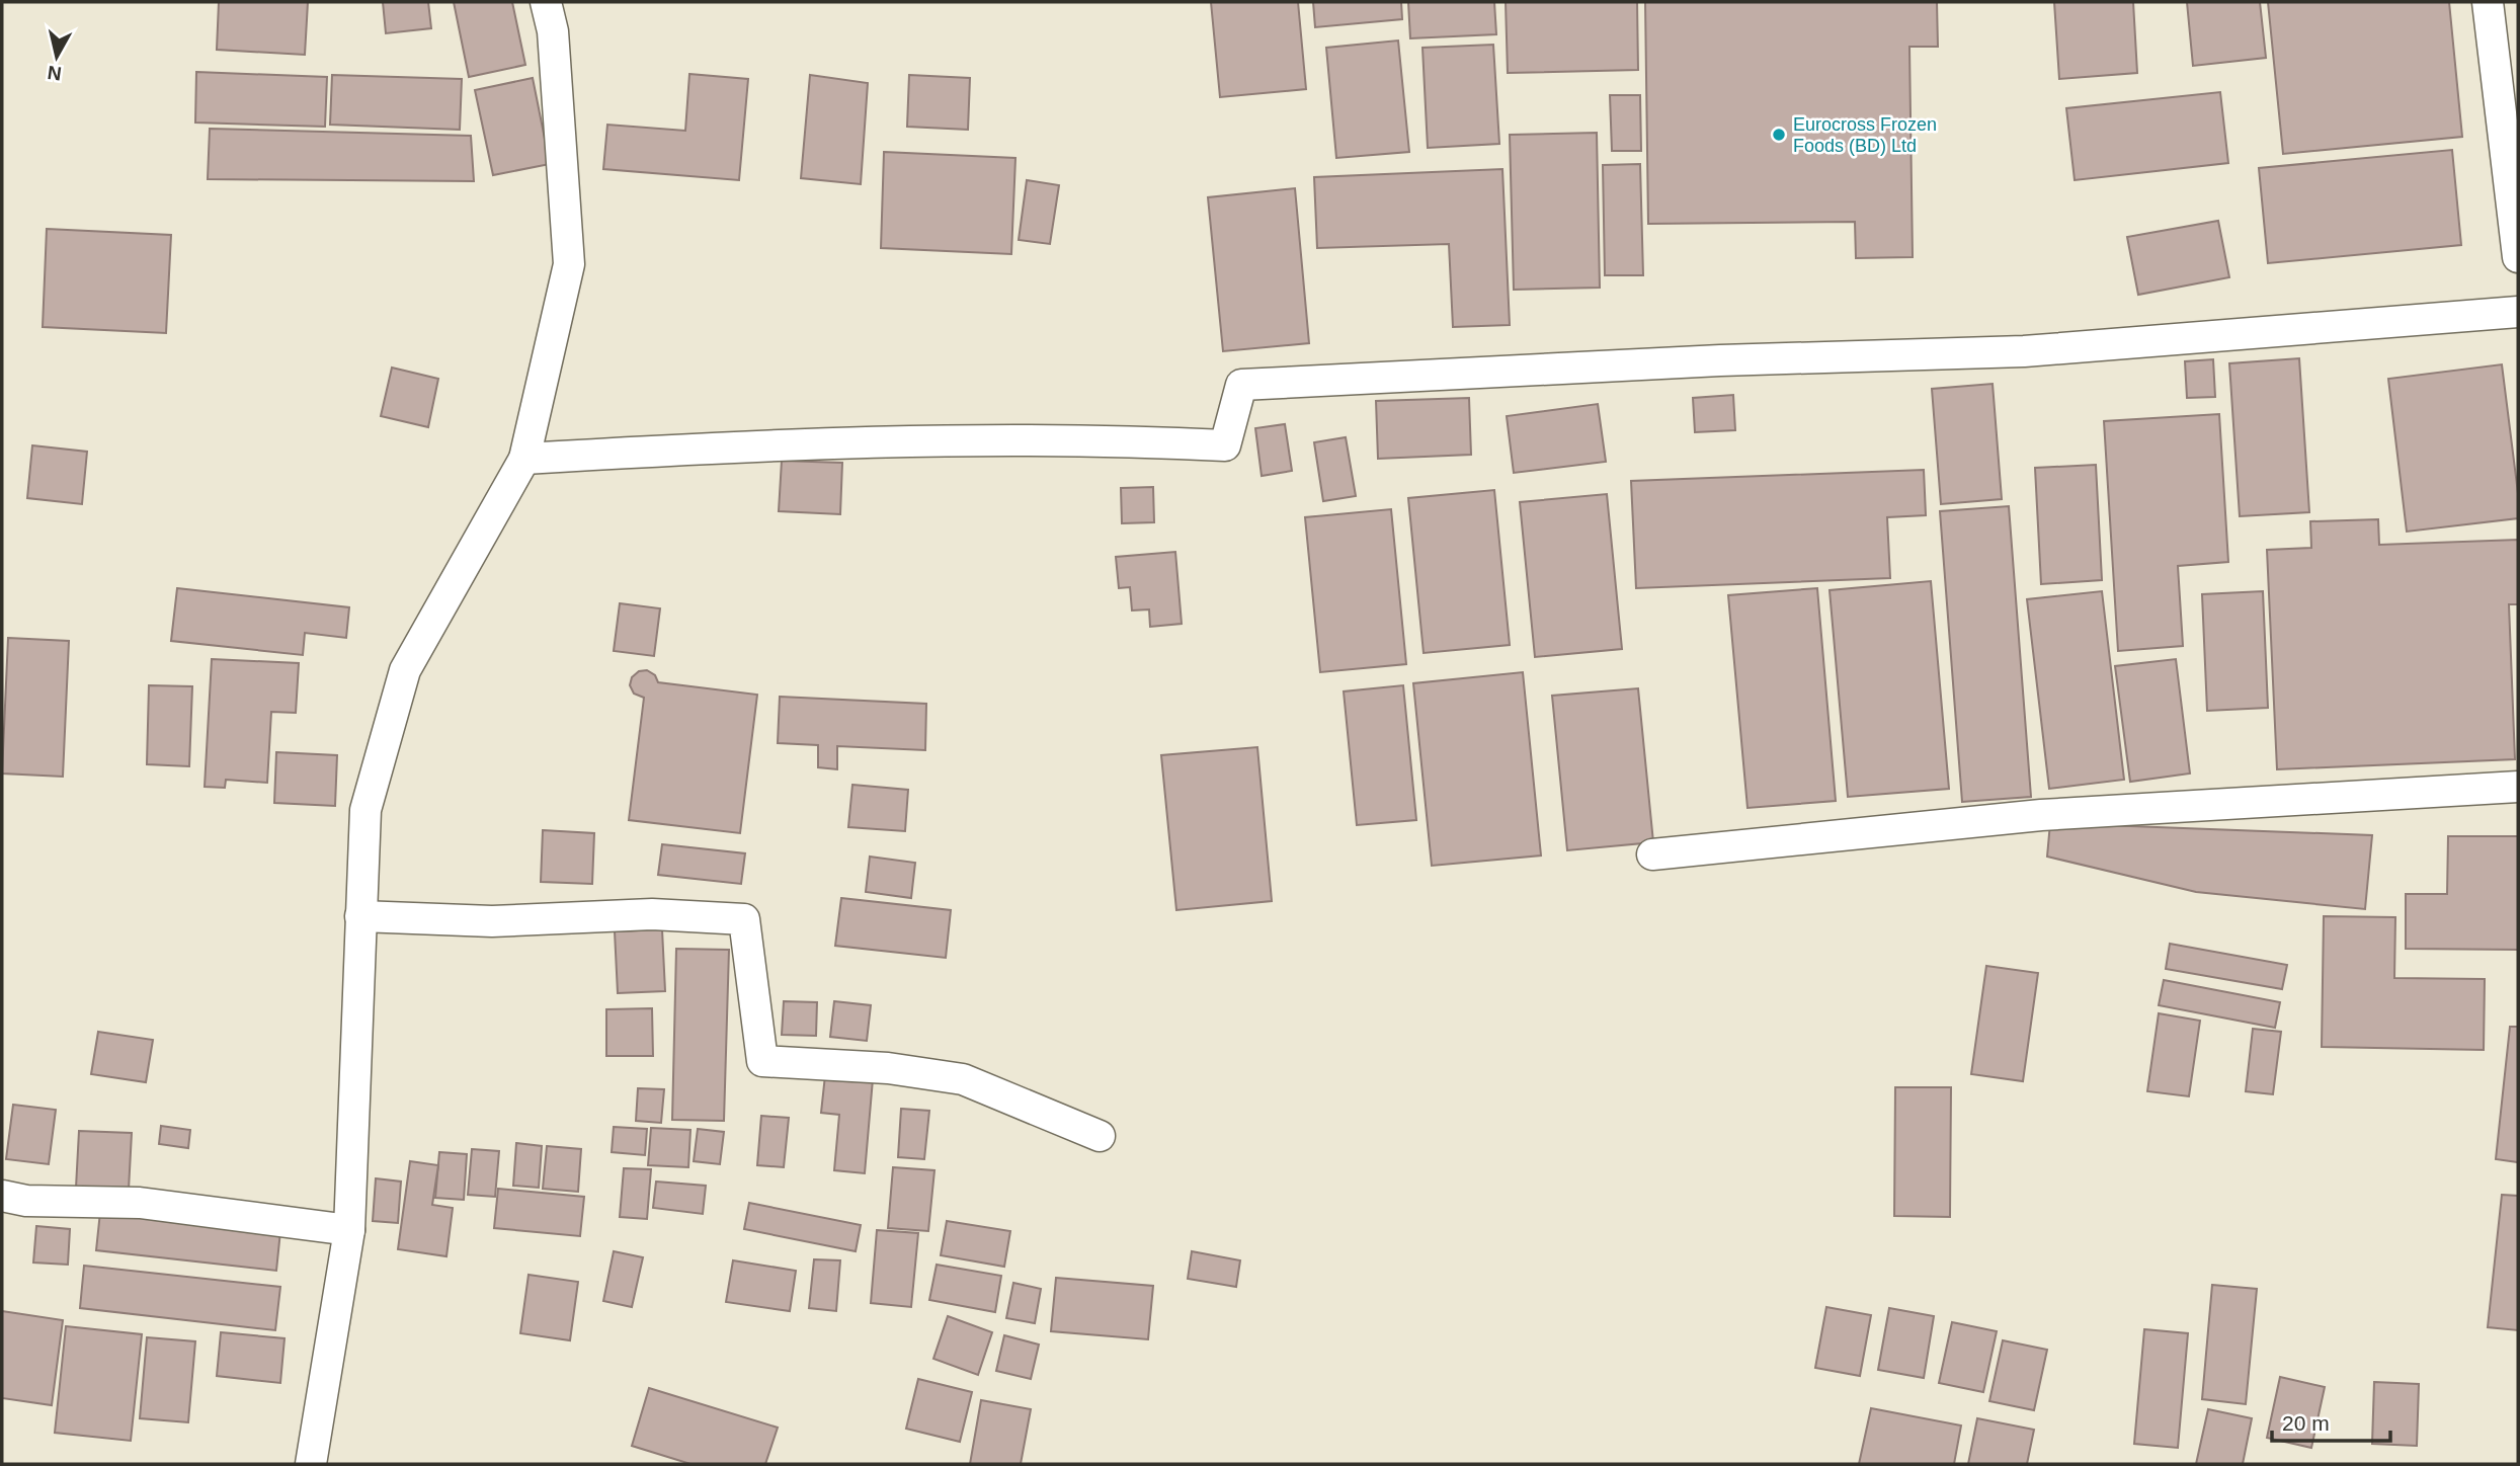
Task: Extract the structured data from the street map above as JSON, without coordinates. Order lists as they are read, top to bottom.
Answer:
{
  "places": ["Eurocross Frozen Foods (BD) Ltd"],
  "scale_bar": "20 m",
  "north": "bottom"
}
